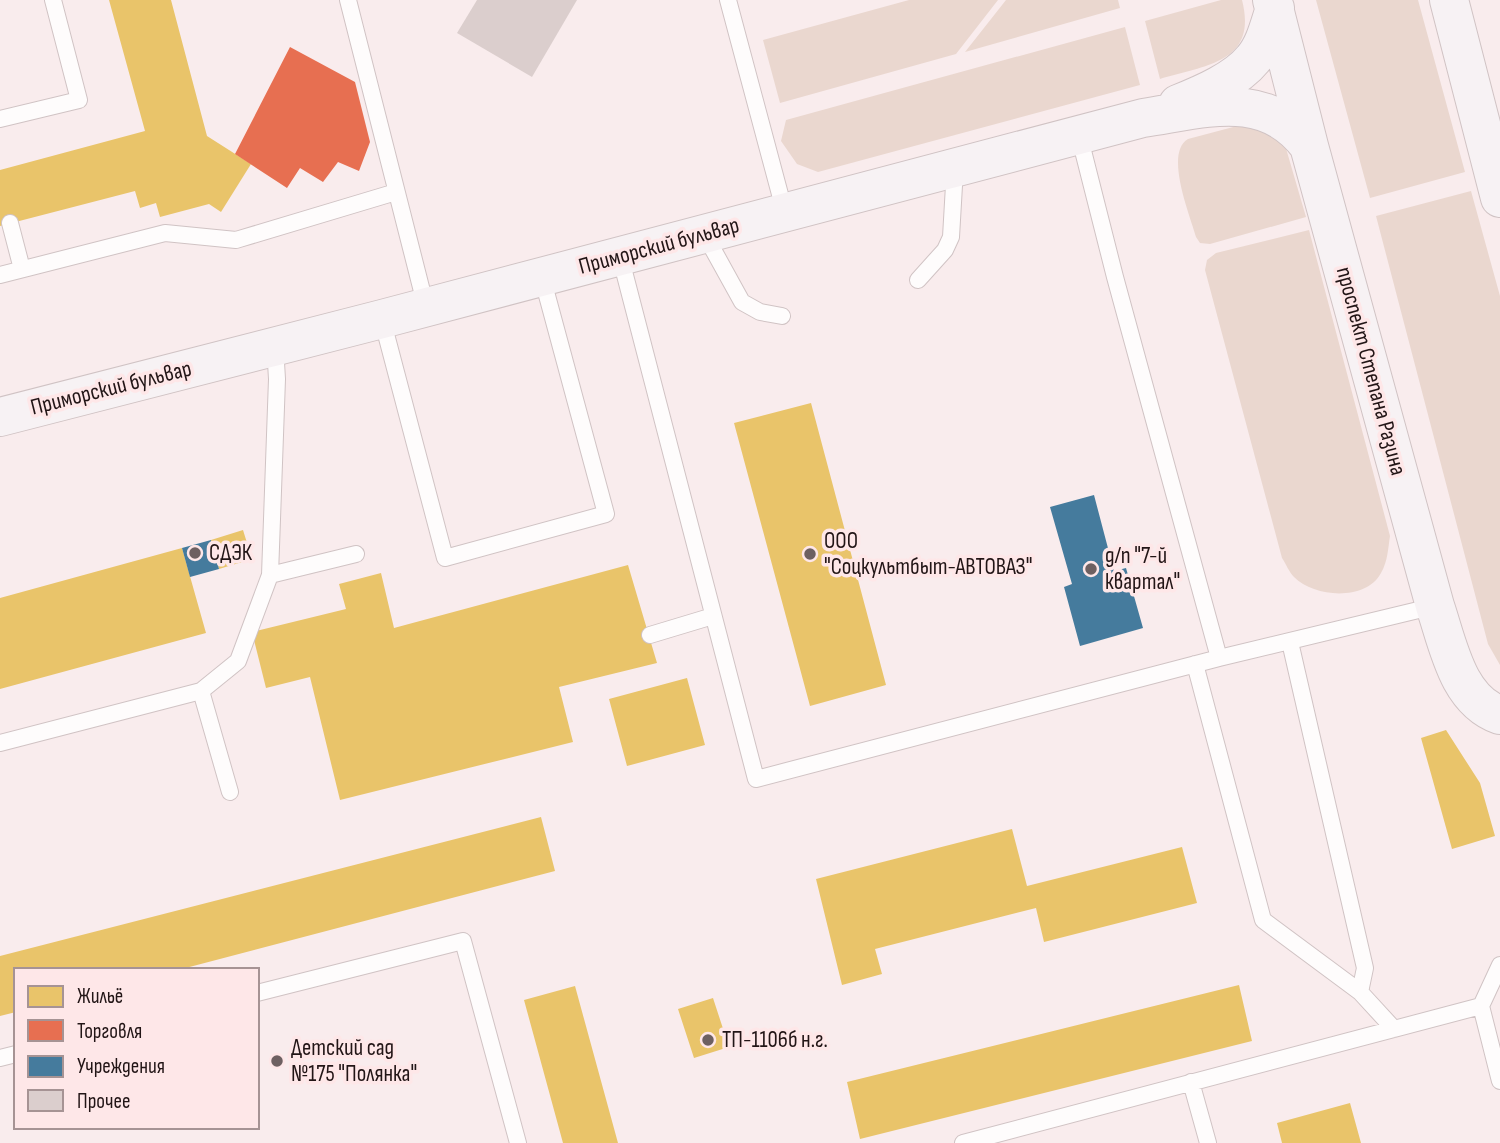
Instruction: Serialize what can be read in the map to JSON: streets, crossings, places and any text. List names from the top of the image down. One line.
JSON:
{"streets":{"main road":["Приморский бульвар","проспект Степана Разина"]},"crossings":[["Приморский бульвар","проспект Степана Разина"]],"places":["СДЭК","ООО \"Соцкультбыт-АВТОВАЗ\"","д/п \"7-й квартал\"","ТП-1106б н.г.","Детский сад №175 \"Полянка\""],"legend":["Жильё","Торговля","Учреждения","Прочее"]}
